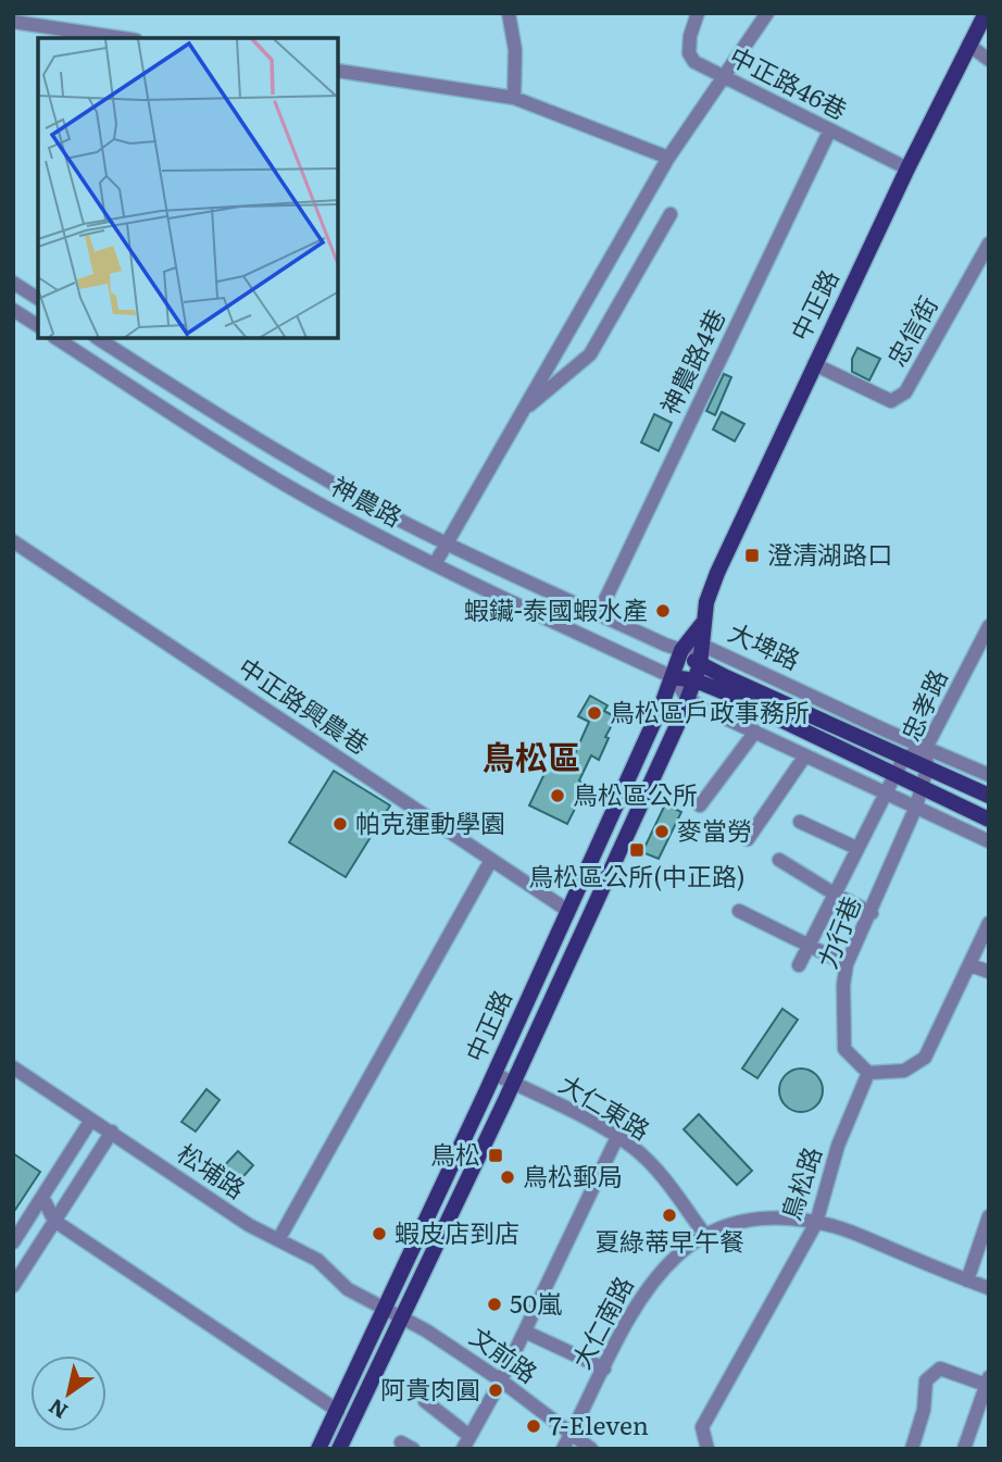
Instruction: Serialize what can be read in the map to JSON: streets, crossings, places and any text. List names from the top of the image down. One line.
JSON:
{"streets":{"main road":["中正路","大埤路"],"street":["中正路46巷","忠信街","神農路4巷","神農路","忠孝路","中正路興農巷","力行巷","大仁東路","松埔路","鳥松路","大仁南路","文前路"]},"crossings":[["中正路46巷","中正路"],["中正路46巷","神農路4巷"],["中正路","忠信街"],["中正路","神農路"],["中正路","大埤路"],["中正路","中正路興農巷"],["中正路","大仁東路"],["中正路","松埔路"],["中正路","文前路"],["神農路4巷","神農路"],["神農路","大埤路"],["大埤路","忠孝路"],["忠孝路","力行巷"],["力行巷","鳥松路"],["大仁東路","大仁南路"],["松埔路","文前路"],["鳥松路","大仁南路"],["大仁南路","文前路"]],"districts":["鳥松區"],"places":{"transit":["澄清湖路口","鳥松區公所(中正路)","鳥松"],"other":["蝦鑶-泰國蝦水產","鳥松區戶政事務所","鳥松區公所","帕克運動學園","麥當勞","鳥松郵局","夏綠蒂早午餐","蝦皮店到店","50嵐","阿貴肉圓","7-Eleven"]},"north":"bottom left"}
